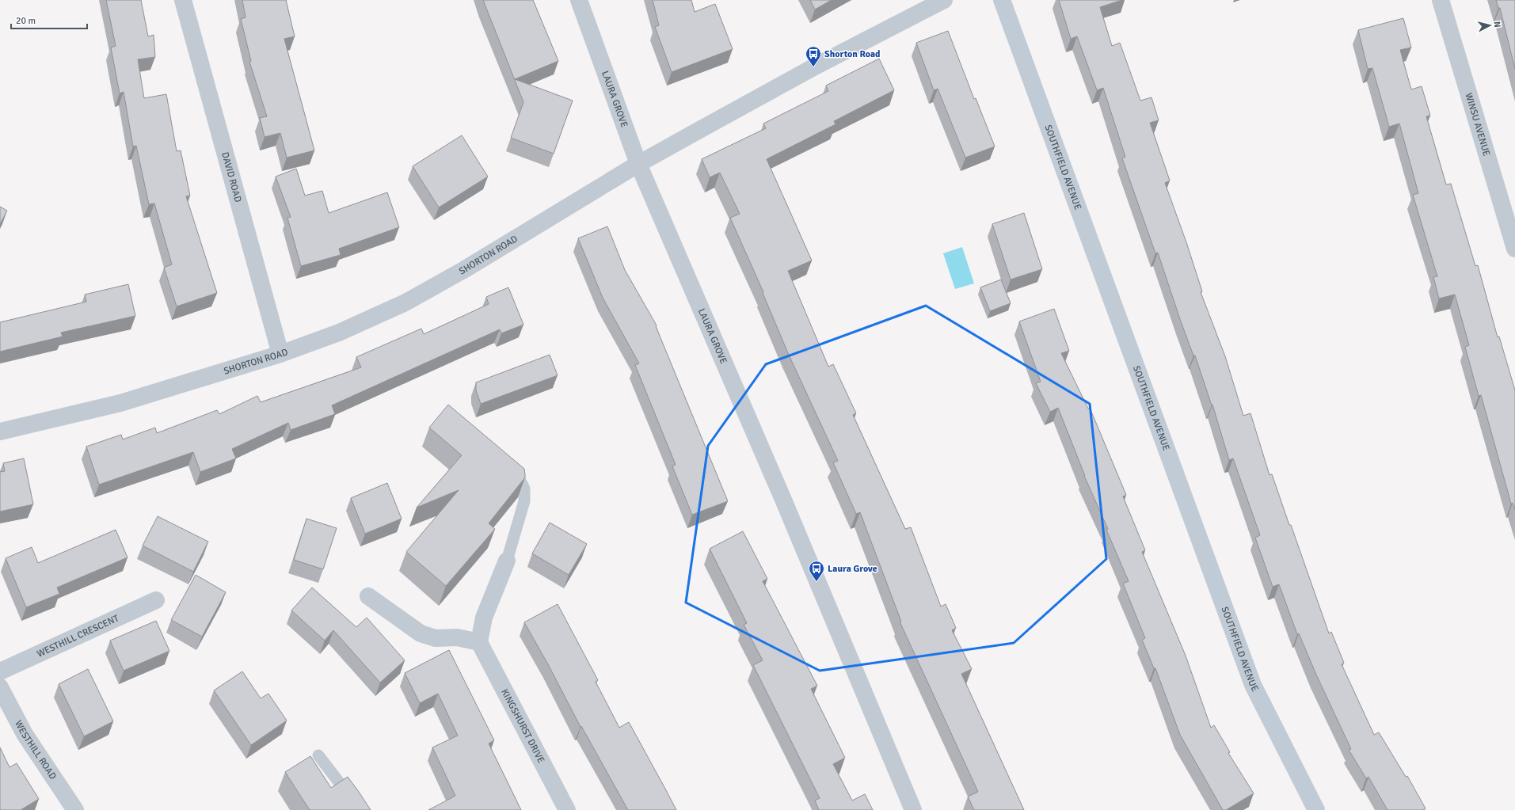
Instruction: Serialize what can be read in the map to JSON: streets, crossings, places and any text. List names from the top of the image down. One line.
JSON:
{"streets":{"street":["LAURA GROVE","WINSU AVENUE","SOUTHFIELD AVENUE","DAVID ROAD","SHORTON ROAD","WESTHILL CRESCENT","KINGSHURST DRIVE","WESTHILL ROAD"]},"crossings":[["LAURA GROVE","SHORTON ROAD"],["DAVID ROAD","SHORTON ROAD"]],"places":{"bus stop":["Shorton Road","Laura Grove"]},"scale_bar":"20 m","north":"right"}
